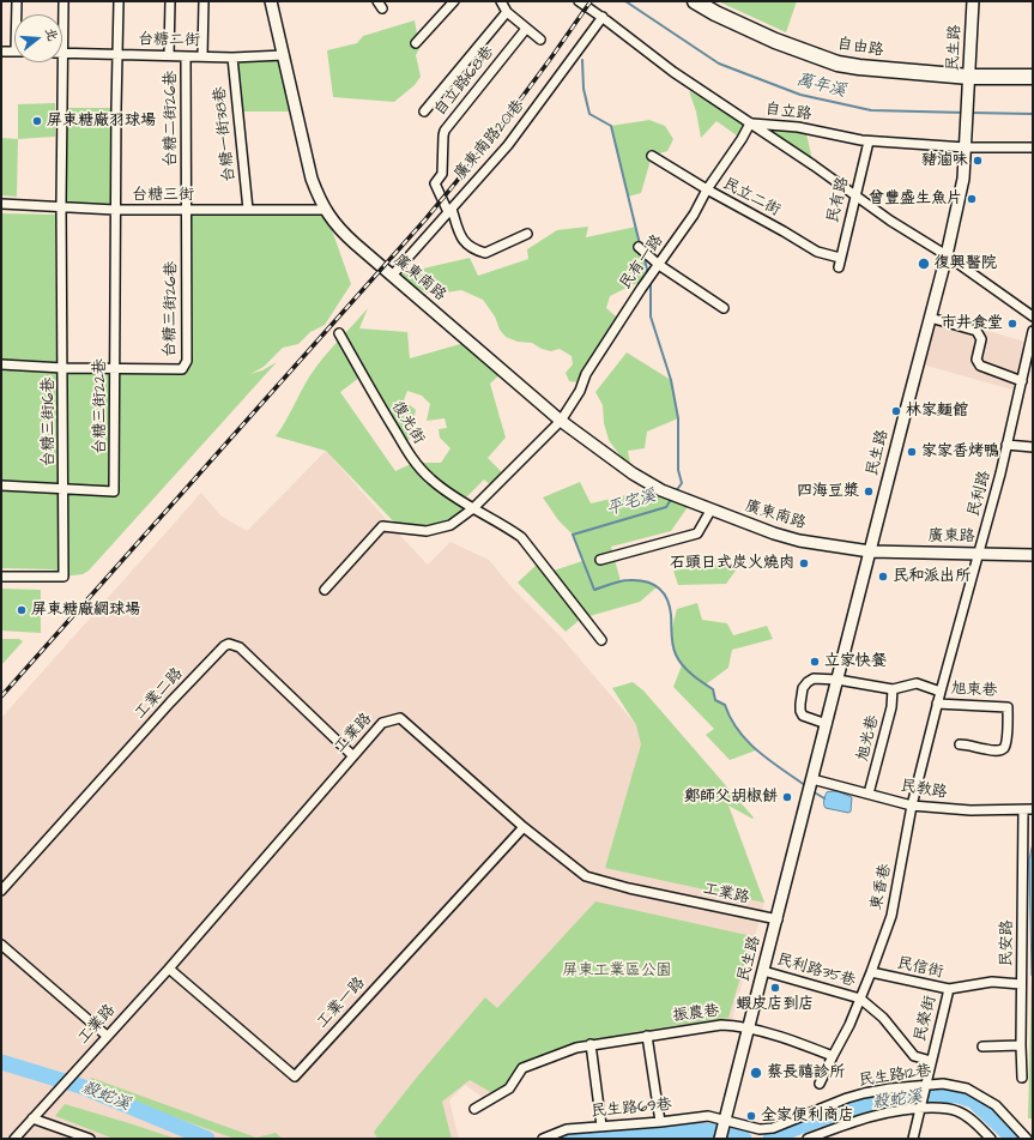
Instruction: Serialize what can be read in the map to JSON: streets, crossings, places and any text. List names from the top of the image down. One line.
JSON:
{"streets":{"main road":["自由路"],"street":["台糖二街","民生路","自立路168巷","自立路","台糖二街26巷","台糖一街38巷","廣東南路201巷","台糖三街","民立二街","民有路","民有一路","廣東南路","台糖三街26巷","台糖三街22巷","台糖三街16巷","復光街","民利路","廣東路","旭東巷","工業二路","工業路","旭光巷","民教路","東香巷","民安路","民信街","民利路35巷","工業一路","振農巷","民榮街","民生路12巷","民生路69巷"]},"crossings":[["台糖二街","台糖二街26巷"],["台糖二街","台糖一街38巷"],["台糖二街","廣東南路"],["台糖二街","台糖三街22巷"],["台糖二街","台糖三街16巷"],["自由路","民生路"],["民生路","自立路"],["民生路","廣東南路"],["民生路","廣東路"],["民生路","工業路"],["民生路","民教路"],["民生路","民利路35巷"],["民生路","振農巷"],["民生路","民生路12巷"],["民生路","民生路69巷"],["自立路168巷","廣東南路201巷"],["自立路","廣東南路201巷"],["自立路","民有路"],["自立路","民有一路"],["台糖二街26巷","台糖三街"],["台糖二街26巷","台糖三街26巷"],["台糖一街38巷","台糖三街"],["廣東南路201巷","廣東南路"],["台糖三街","廣東南路"],["台糖三街","台糖三街26巷"],["台糖三街","台糖三街22巷"],["台糖三街","台糖三街16巷"],["民立二街","民有路"],["民立二街","民有一路"],["民有一路","廣東南路"],["廣東南路","廣東路"],["台糖三街26巷","台糖三街22巷"],["台糖三街22巷","台糖三街16巷"],["民利路","廣東路"],["民利路","旭東巷"],["旭東巷","旭光巷"],["旭東巷","民教路"],["旭東巷","東香巷"],["工業二路","工業路"],["工業路","工業一路"],["旭光巷","民教路"],["民教路","東香巷"],["民教路","民安路"],["東香巷","民信街"],["民安路","民信街"],["民信街","民榮街"],["民利路35巷","民生路12巷"],["民榮街","民生路12巷"],["民生路12巷","民生路69巷"]],"water":["萬年溪","平宅溪","殺蛇溪"],"parks":["屏東工業區公園"],"places":["屏東糖廠羽球場","豬滷味","曾豐盛生魚片","復興醫院","市井食堂","林家麵館","家家香烤鴨","四海豆漿","石頭日式炭火燒肉","民和派出所","屏東糖廠網球場","立家快餐","鄭師父胡椒餅","蝦皮店到店","蔡長禧診所","全家便利商店"],"north":"right"}
